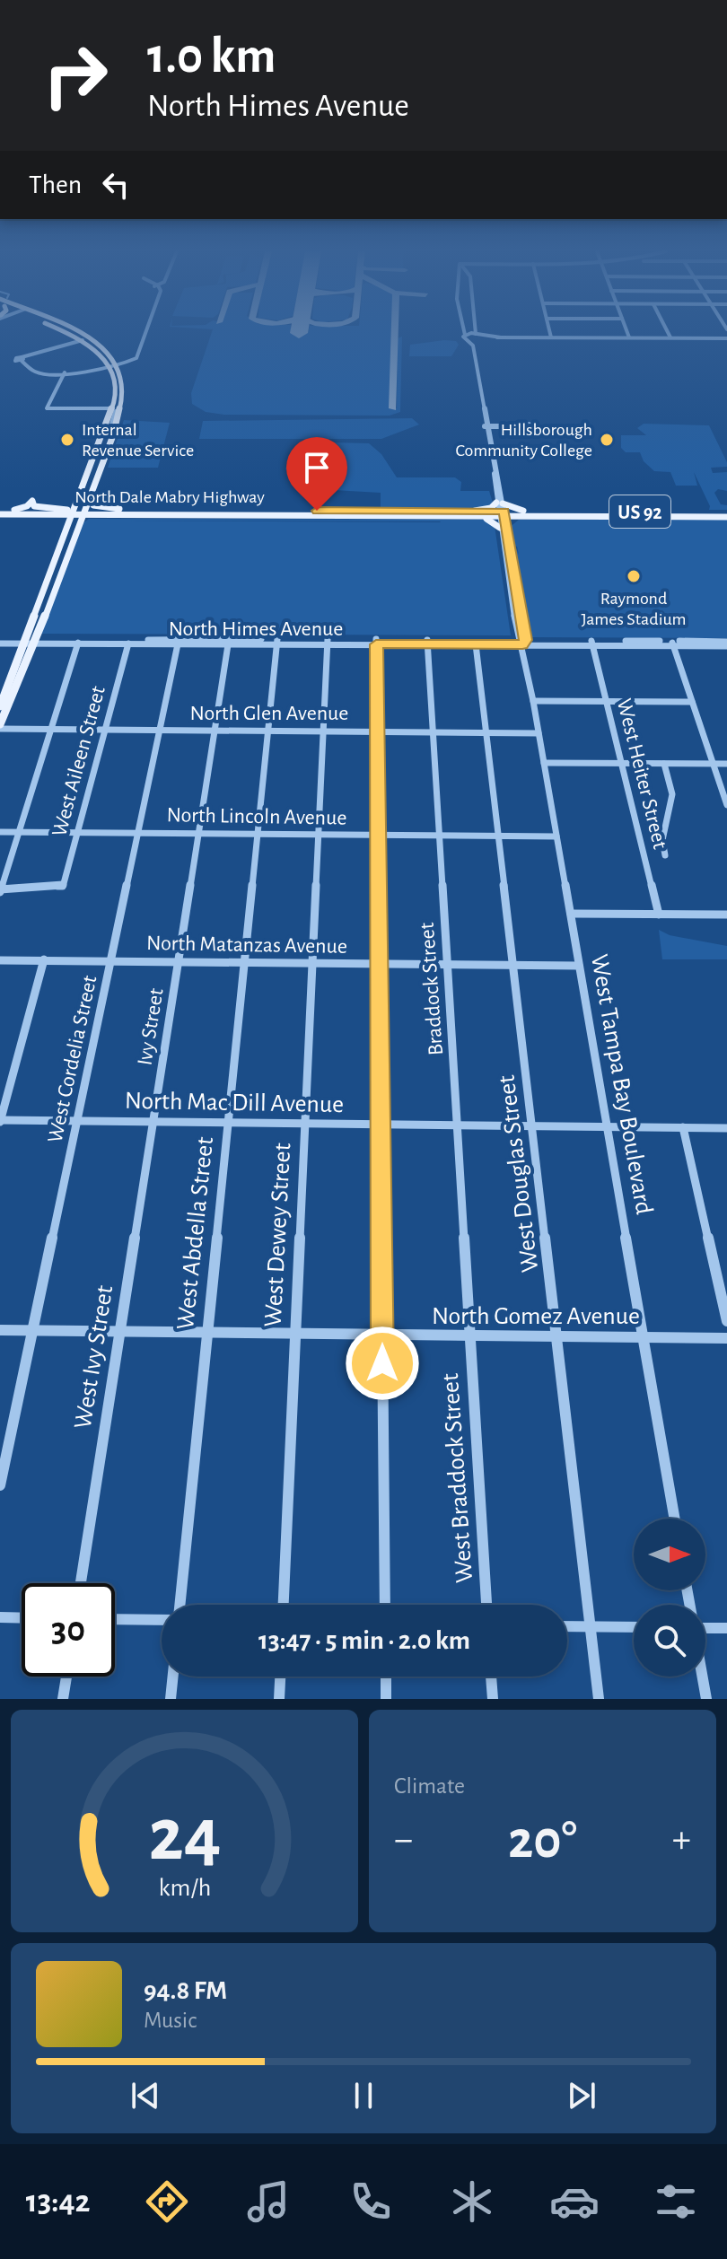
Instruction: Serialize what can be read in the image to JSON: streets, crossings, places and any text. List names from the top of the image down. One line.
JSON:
{"streets":{"main road":["North Dale Mabry Highway","US 92"],"street":["North Himes Avenue","North Glen Avenue","West Aileen Street","West Heiter Street","North Lincoln Avenue","North Matanzas Avenue","Braddock Street","Ivy Street","West Cordelia Street","West Tampa Bay Boulevard","North Mac Dill Avenue","West Douglas Street","West Abdella Street","West Dewey Street","North Gomez Avenue","West Ivy Street","West Braddock Street"]},"crossings":[["North Dale Mabry Highway","US 92"],["North Dale Mabry Highway","West Tampa Bay Boulevard"],["North Himes Avenue","West Aileen Street"],["North Himes Avenue","West Heiter Street"],["North Himes Avenue","Braddock Street"],["North Himes Avenue","Ivy Street"],["North Himes Avenue","West Cordelia Street"],["North Himes Avenue","West Tampa Bay Boulevard"],["North Himes Avenue","West Douglas Street"],["North Himes Avenue","West Abdella Street"],["North Himes Avenue","West Dewey Street"],["North Glen Avenue","West Aileen Street"],["North Glen Avenue","Braddock Street"],["North Glen Avenue","Ivy Street"],["North Glen Avenue","West Cordelia Street"],["North Glen Avenue","West Tampa Bay Boulevard"],["North Glen Avenue","West Douglas Street"],["North Glen Avenue","West Abdella Street"],["North Glen Avenue","West Dewey Street"],["West Aileen Street","North Lincoln Avenue"],["North Lincoln Avenue","Braddock Street"],["North Lincoln Avenue","Ivy Street"],["North Lincoln Avenue","West Cordelia Street"],["North Lincoln Avenue","West Tampa Bay Boulevard"],["North Lincoln Avenue","West Douglas Street"],["North Lincoln Avenue","West Abdella Street"],["North Lincoln Avenue","West Dewey Street"],["North Matanzas Avenue","Braddock Street"],["North Matanzas Avenue","Ivy Street"],["North Matanzas Avenue","West Cordelia Street"],["North Matanzas Avenue","West Tampa Bay Boulevard"],["North Matanzas Avenue","West Douglas Street"],["North Matanzas Avenue","West Abdella Street"],["North Matanzas Avenue","West Dewey Street"],["Braddock Street","North Mac Dill Avenue"],["Braddock Street","North Gomez Avenue"],["Braddock Street","West Braddock Street"],["Ivy Street","North Mac Dill Avenue"],["Ivy Street","West Ivy Street"],["West Cordelia Street","North Mac Dill Avenue"],["West Cordelia Street","North Gomez Avenue"],["West Tampa Bay Boulevard","North Mac Dill Avenue"],["West Tampa Bay Boulevard","North Gomez Avenue"],["North Mac Dill Avenue","West Douglas Street"],["North Mac Dill Avenue","West Abdella Street"],["North Mac Dill Avenue","West Dewey Street"],["North Mac Dill Avenue","West Ivy Street"],["West Douglas Street","North Gomez Avenue"],["West Abdella Street","North Gomez Avenue"],["West Dewey Street","North Gomez Avenue"],["North Gomez Avenue","West Ivy Street"],["North Gomez Avenue","West Braddock Street"]],"places":["Internal Revenue Service","Hillsborough Community College","Raymond James Stadium"],"north":"right","page":{"turn":["1.0 km","North Himes Avenue"],"then":"Then","limit":"30","trip":"13:47 · 5 min · 2.0 km","tile":"Climate","heat":["−","20°","+"],"song":["94.8 FM","Music"],"tabs":"13:42","gauge":["24","km/h"]}}
